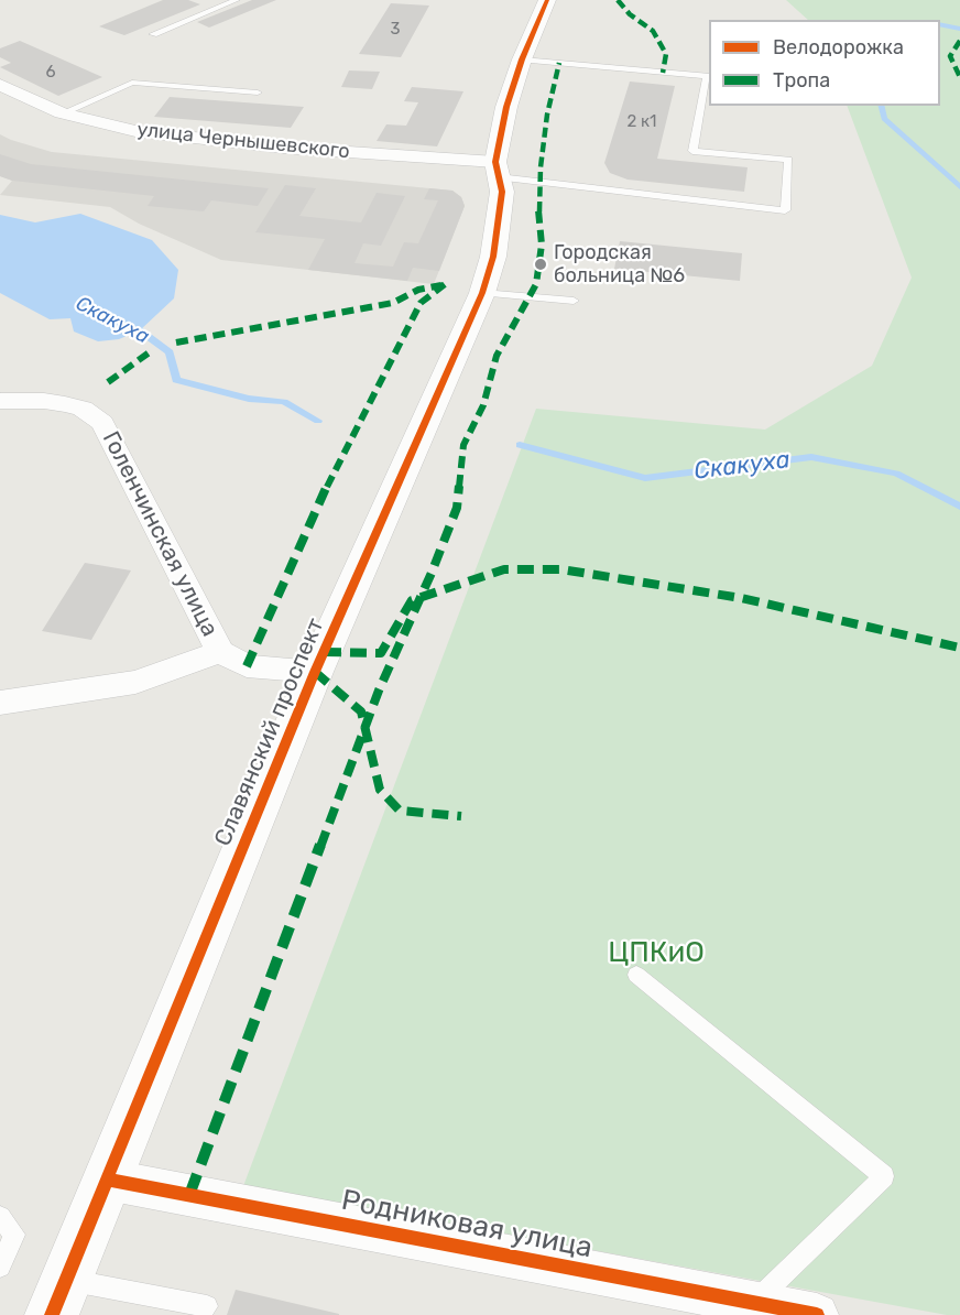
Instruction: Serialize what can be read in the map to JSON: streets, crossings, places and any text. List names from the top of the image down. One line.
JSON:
{"streets":{"street":["улица Чернышевского","Голенчинская улица","Славянский проспект","Родниковая улица"]},"crossings":[["улица Чернышевского","Славянский проспект"],["Голенчинская улица","Славянский проспект"],["Славянский проспект","Родниковая улица"]],"water":["Скакуха"],"parks":["ЦПКиО"],"places":["Городская больница №6"],"house_numbers":["3","6","2 к1"],"legend":["Велодорожка","Тропа"]}
